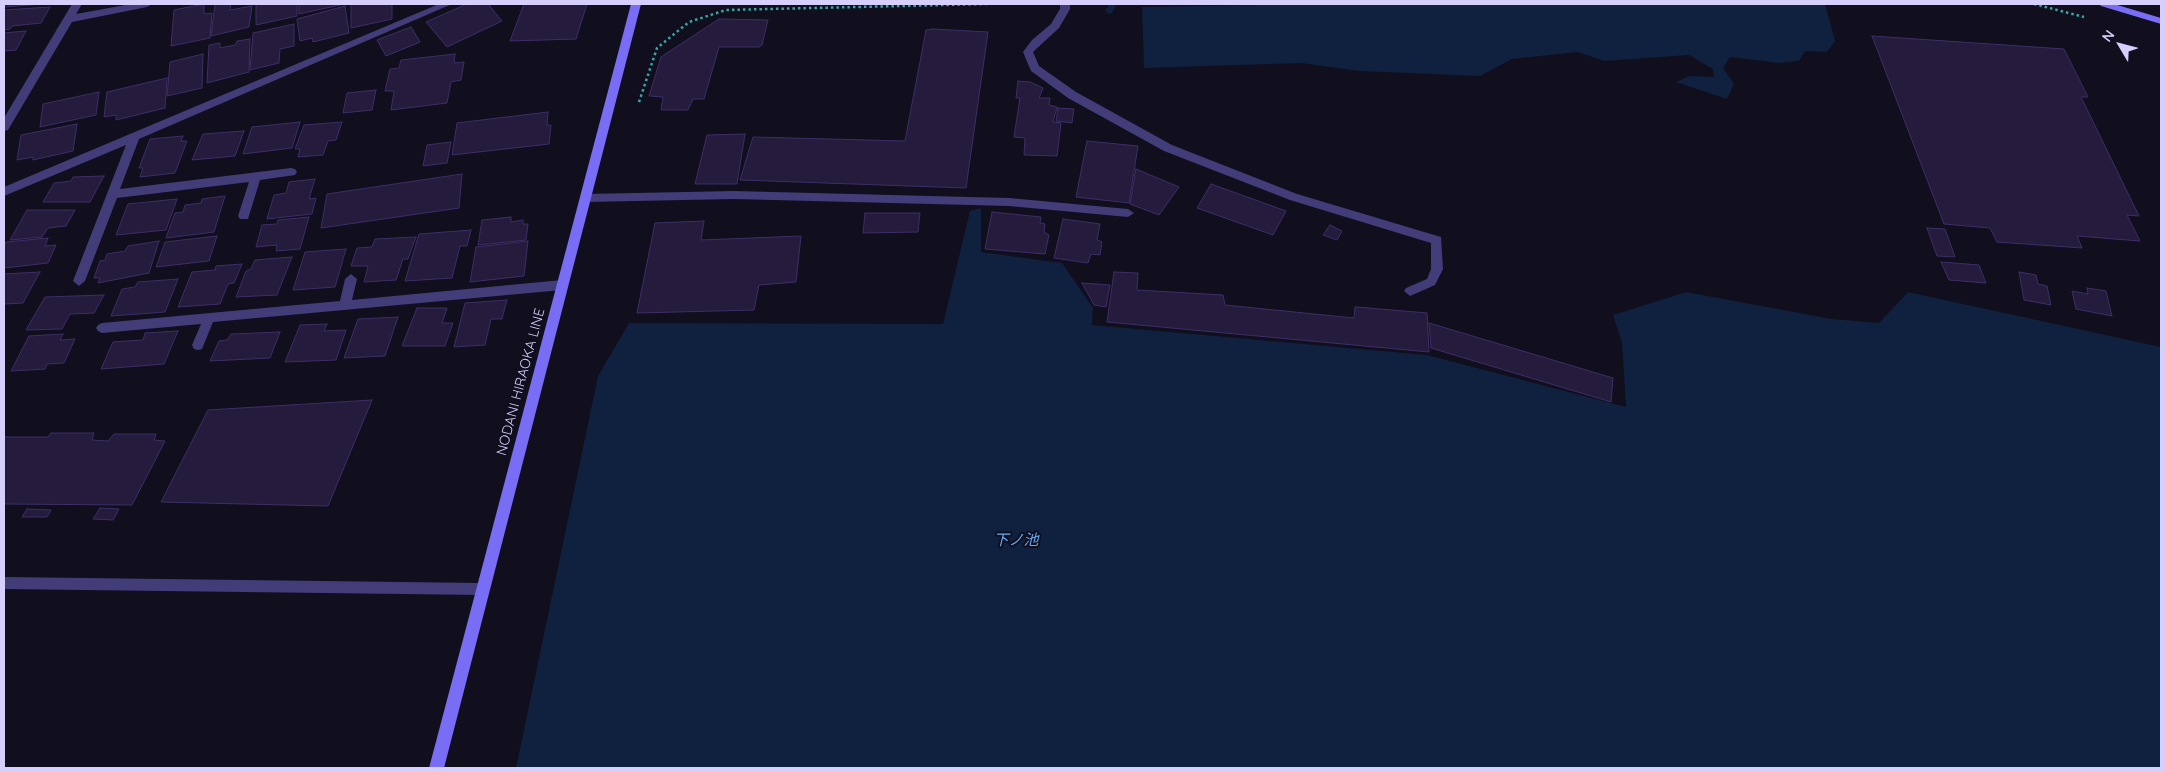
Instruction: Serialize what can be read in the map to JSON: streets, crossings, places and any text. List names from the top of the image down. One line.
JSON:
{"streets":{"main road":["NODANI HIRAOKA LINE"]},"water":["下ノ池"],"north":"top left"}
